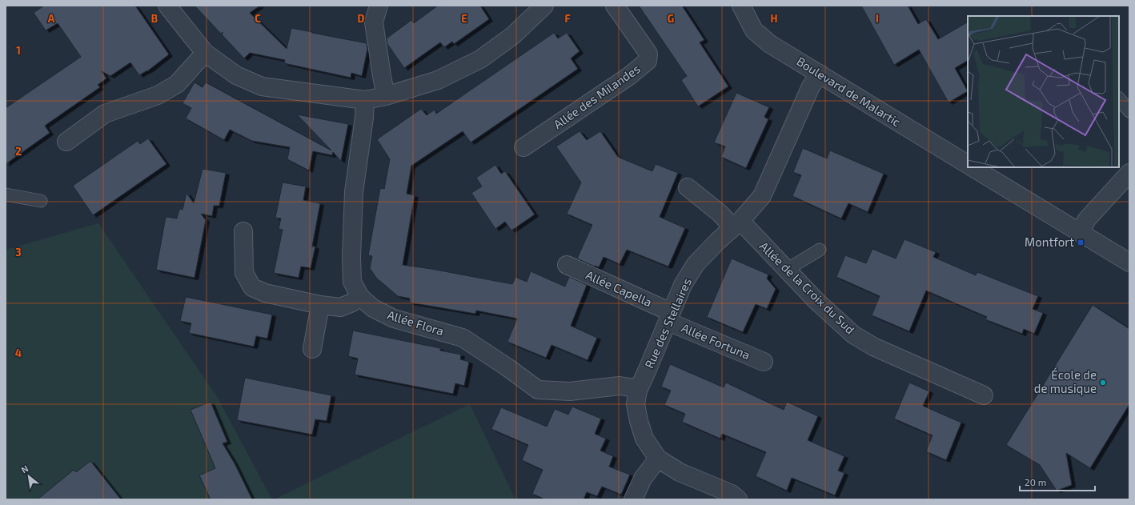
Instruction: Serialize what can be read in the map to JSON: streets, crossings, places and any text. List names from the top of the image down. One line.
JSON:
{"streets":{"street":["Boulevard de Malartic","Allée des Milandes","Allée de la Croix du Sud","Allée Capella","Allée Flora","Rue des Stellaires","Allée Fortuna"]},"crossings":[["Boulevard de Malartic","Rue des Stellaires"],["Allée de la Croix du Sud","Rue des Stellaires"],["Allée Capella","Rue des Stellaires"],["Allée Capella","Allée Fortuna"],["Allée Flora","Rue des Stellaires"],["Rue des Stellaires","Allée Fortuna"]],"places":{"transit":["Montfort"],"other":["École de de musique"]},"scale_bar":"20 m","north":"top left","grid":{"columns":["A","B","C","D","E","F","G","H","I"],"rows":["1","2","3","4"]}}
